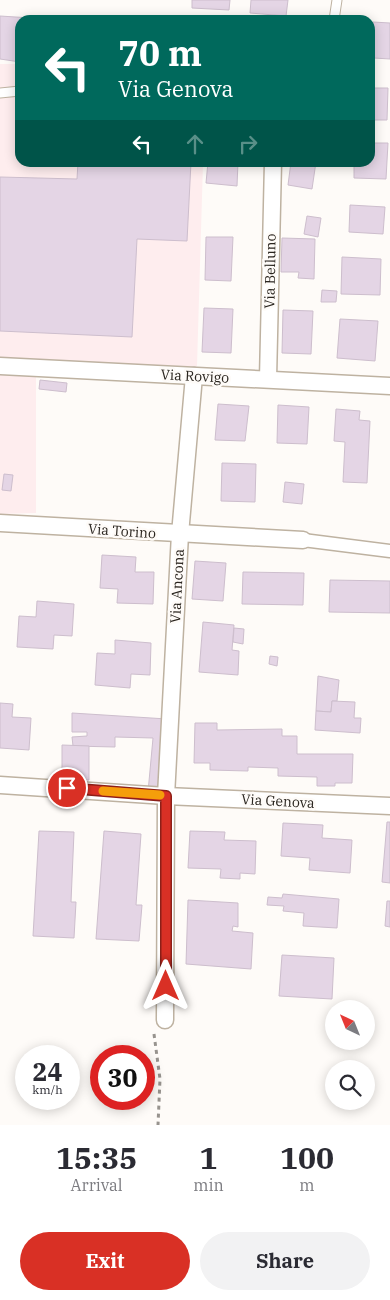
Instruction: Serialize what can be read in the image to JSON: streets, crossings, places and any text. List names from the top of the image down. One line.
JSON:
{"streets":{"street":["Via Belluno","Via Rovigo","Via Torino","Via Ancona","Via Genova"]},"crossings":[["Via Belluno","Via Rovigo"],["Via Rovigo","Via Ancona"],["Via Torino","Via Ancona"],["Via Ancona","Via Genova"]],"north":"top left","page":{"turn":["70 m","Via Genova"],"speed":"24 km/h","limit":"30","eta":["15:35","Arrival","1","min","100","m"],"buttons":["Exit","Share"]}}
